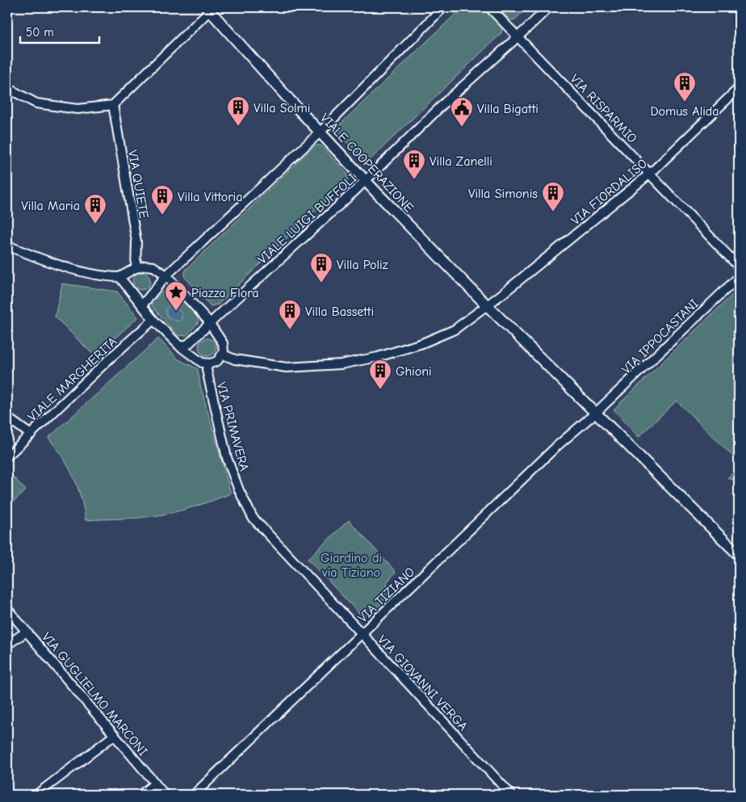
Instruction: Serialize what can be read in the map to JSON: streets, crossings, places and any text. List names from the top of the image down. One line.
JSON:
{"streets":{"street":["VIA RISPARMIO","VIALE COOPERAZIONE","VIA QUIETE","VIA FIORDALISO","VIALE LUIGI BUFFOLI","VIA IPPOCASTANI","VIALE MARGHERITA","VIA PRIMAVERA","VIA TIZIANO","VIA GIOVANNI VERGA","VIA GUGLIELMO MARCONI"]},"crossings":[["VIA RISPARMIO","VIA FIORDALISO"],["VIA RISPARMIO","VIALE LUIGI BUFFOLI"],["VIALE COOPERAZIONE","VIA FIORDALISO"],["VIALE COOPERAZIONE","VIALE LUIGI BUFFOLI"],["VIALE COOPERAZIONE","VIA IPPOCASTANI"],["VIALE COOPERAZIONE","VIA TIZIANO"],["VIA IPPOCASTANI","VIA TIZIANO"],["VIA PRIMAVERA","VIA GIOVANNI VERGA"],["VIA TIZIANO","VIA GIOVANNI VERGA"]],"parks":["Giardino di via Tiziano"],"places":{"building":["Domus Alida","Villa Solmi","Villa Zanelli","Villa Simonis","Villa Vittoria","Villa Maria","Villa Poliz","Villa Bassetti","Ghioni"],"public building":["Villa Bigatti"],"place":["Piazza Flora"]},"scale_bar":"50 m"}
